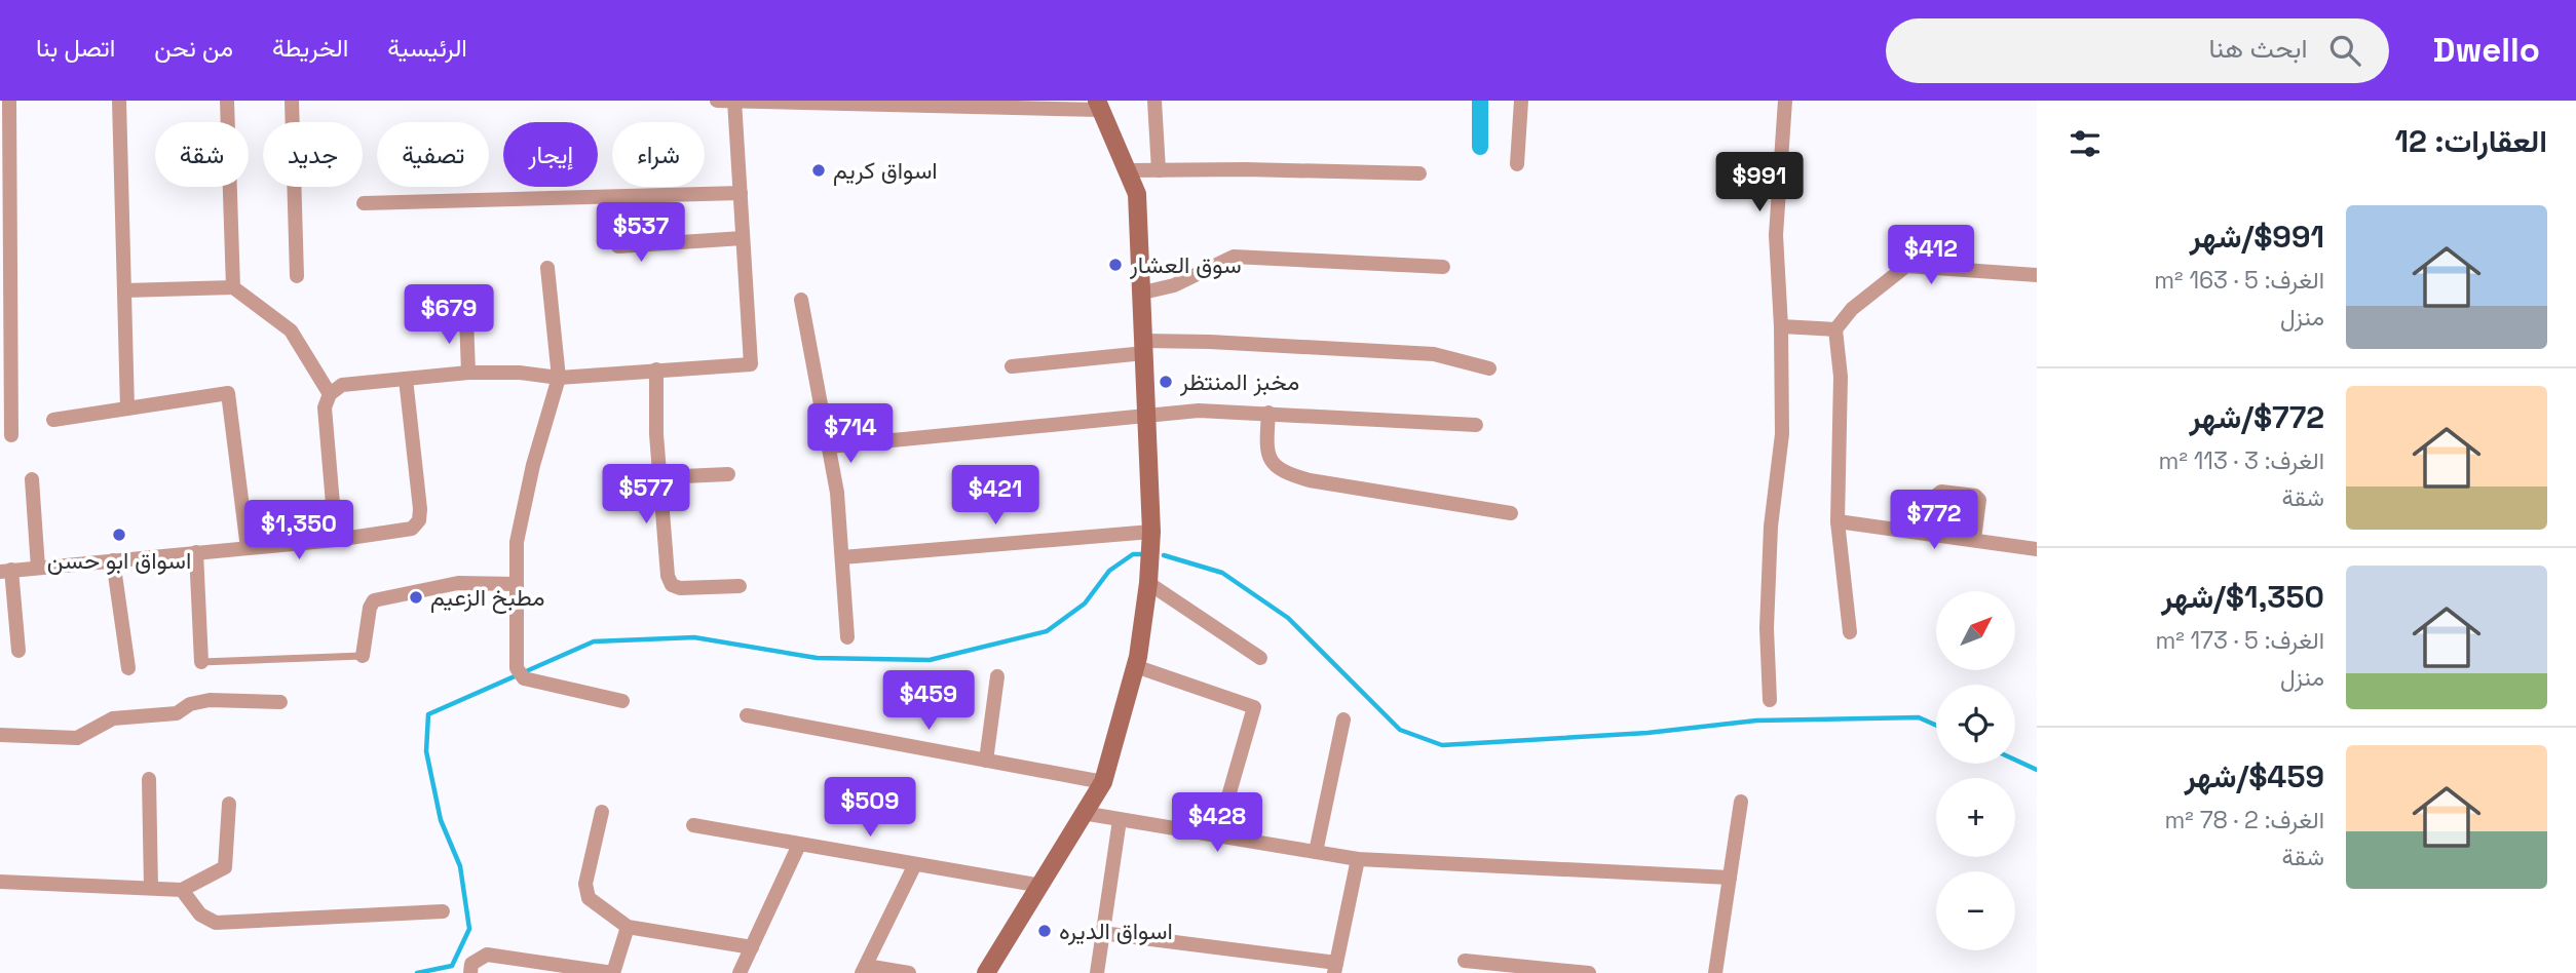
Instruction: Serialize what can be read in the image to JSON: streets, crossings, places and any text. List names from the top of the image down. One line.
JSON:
{"places":["اسواق كريم","سوق العشار","مخبز المنتظر","اسواق ابو حسن","مطبخ الزعيم","اسواق الديره"],"north":"top right","page":{"header":"Dwello","search":"ابحث هنا","nav":["الرئيسية","الخريطة","من نحن","اتصل بنا"],"heading":"العقارات: 12","chip":["شراء","إيجار","تصفية","جديد","شقة"],"price":["$991","$537","$412","$679","$714","$577","$421","$772","$1,350","$459","$509","$428"],"list":[{"name":"$991/شهر","note":"الغرف: 5 · 163 m² · منزل"},{"name":"$772/شهر","note":"الغرف: 3 · 113 m² · شقة"},{"name":"$1,350/شهر","note":"الغرف: 5 · 173 m² · منزل"},{"name":"$459/شهر","note":"الغرف: 2 · 78 m² · شقة"}],"map_buttons":["+","−"]}}
